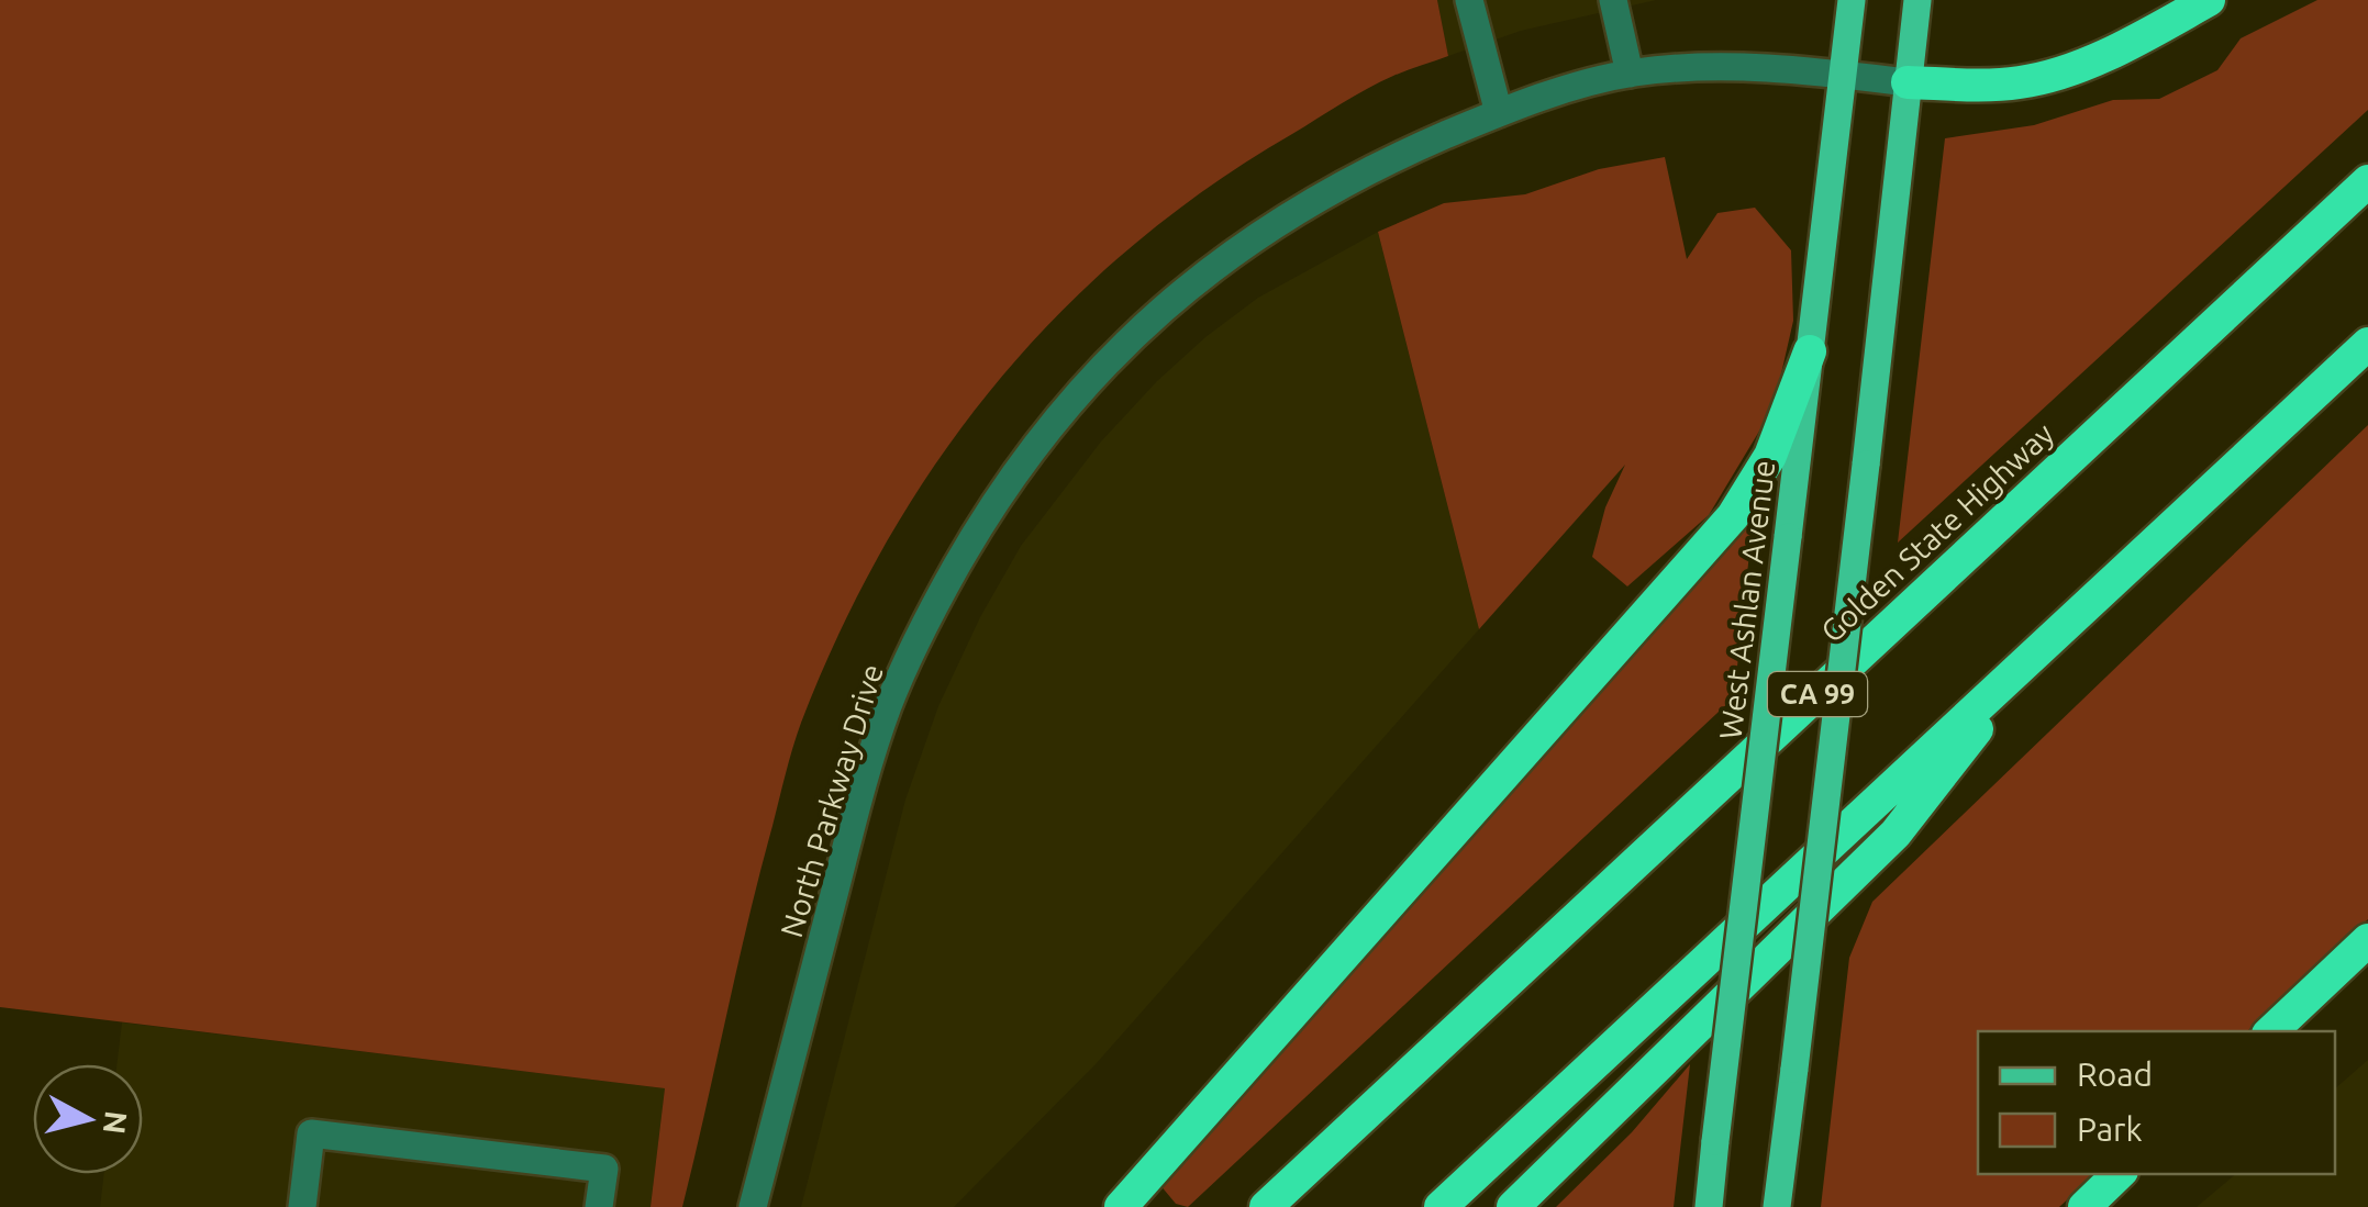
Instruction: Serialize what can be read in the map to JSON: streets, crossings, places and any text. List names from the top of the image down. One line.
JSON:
{"streets":{"highway":["Golden State Highway","CA 99"],"main road":["West Ashlan Avenue"],"street":["North Parkway Drive"]},"crossings":[["West Ashlan Avenue","North Parkway Drive"]],"legend":["Road","Park"],"north":"right"}
